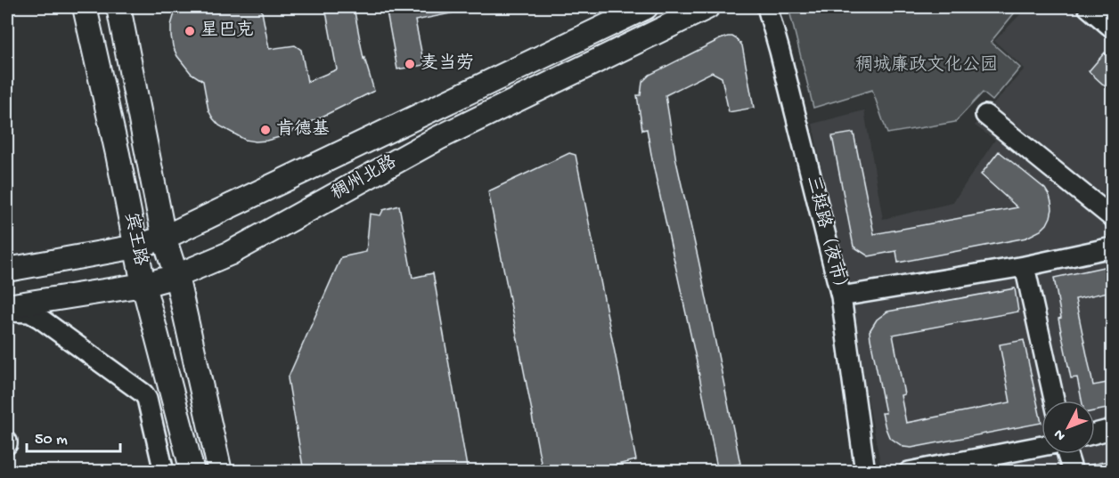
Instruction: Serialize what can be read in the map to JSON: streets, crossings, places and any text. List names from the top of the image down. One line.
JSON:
{"streets":{"main road":["稠州北路","宾王路"],"street":["三挺路（夜市）"]},"crossings":[["稠州北路","宾王路"]],"parks":["稠城廉政文化公园"],"places":["星巴克","麦当劳","肯德基"],"scale_bar":"50 m","north":"bottom left"}
